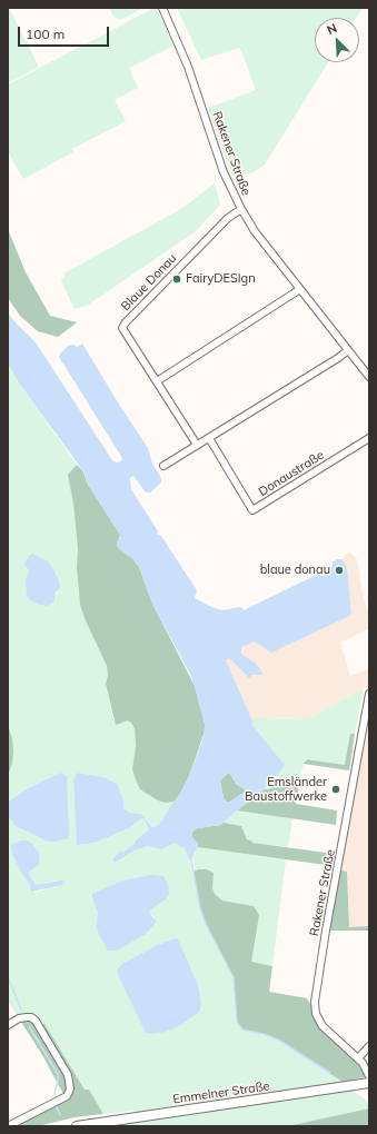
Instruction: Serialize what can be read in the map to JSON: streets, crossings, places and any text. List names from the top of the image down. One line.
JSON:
{"streets":{"street":["Rakener Straße","Blaue Donau","Donaustraße","Emmelner Straße"]},"crossings":[["Rakener Straße","Blaue Donau"]],"places":["FairyDESIgn","blaue donau","Emsländer Baustoffwerke"],"scale_bar":"100 m","north":"top left"}
